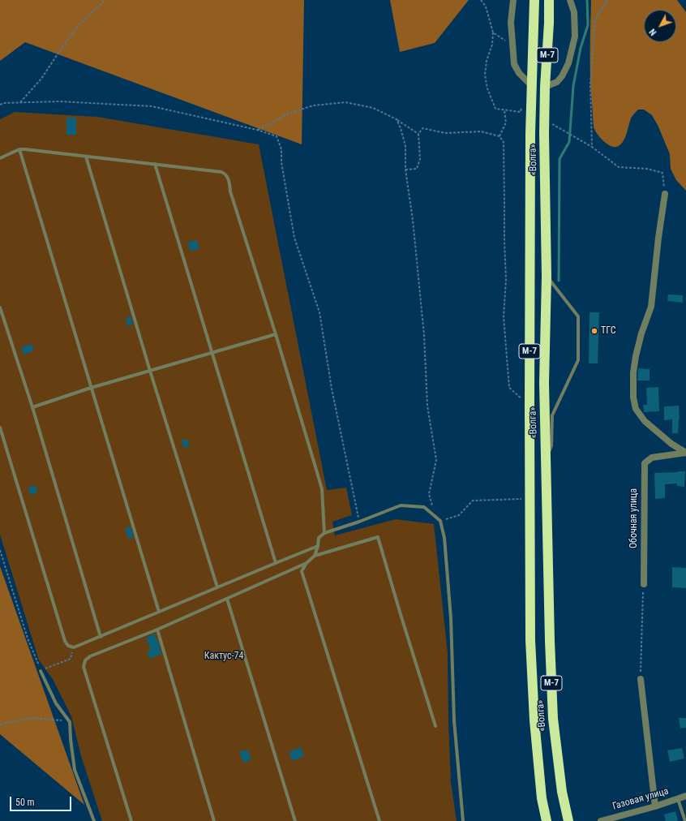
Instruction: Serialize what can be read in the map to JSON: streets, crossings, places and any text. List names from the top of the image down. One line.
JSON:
{"streets":{"highway":["М-7","«Волга»"],"street":["Обочная улица","Газовая улица"]},"parks":["Кактус-74"],"places":["ТГС"],"scale_bar":"50 m","north":"bottom left"}
